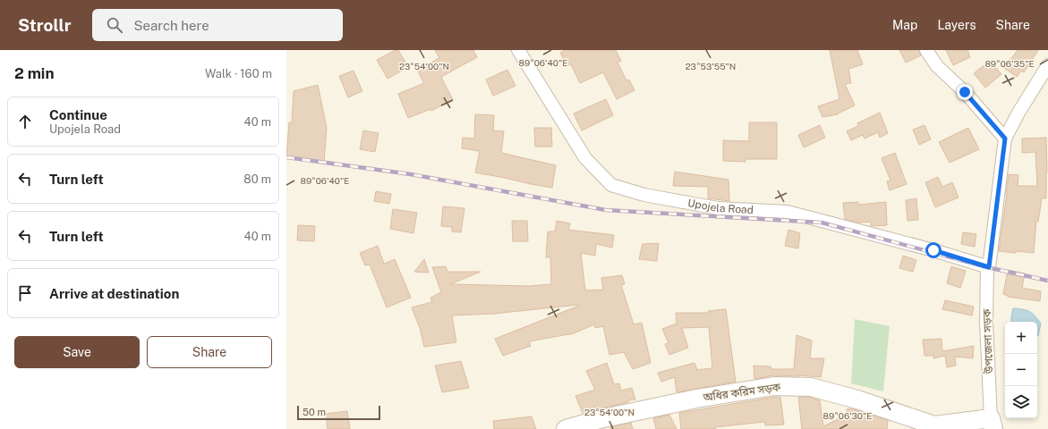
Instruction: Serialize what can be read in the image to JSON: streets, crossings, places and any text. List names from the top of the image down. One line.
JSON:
{"streets":{"main road":["অধির করিম সড়ক"],"street":["Upojela Road","উপজেলা সড়ক"]},"crossings":[["Upojela Road","উপজেলা সড়ক"],["উপজেলা সড়ক","অধির করিম সড়ক"]],"scale_bar":"50 m","page":{"header":"Strollr","search":"Search here","nav":["Map","Layers","Share"],"heading":["2 min","Walk · 160 m"],"list":[["Continue","Upojela Road","40 m"],["Turn left","80 m"],["Turn left","40 m"],"Arrive at destination"],"map_buttons":["+","−"],"buttons":["Save","Share"],"scale":"50 m"},"coordinates":["89°06'40\"E","89°06'35\"E","23°54'00\"N","23°53'55\"N","89°06'30\"E"]}
